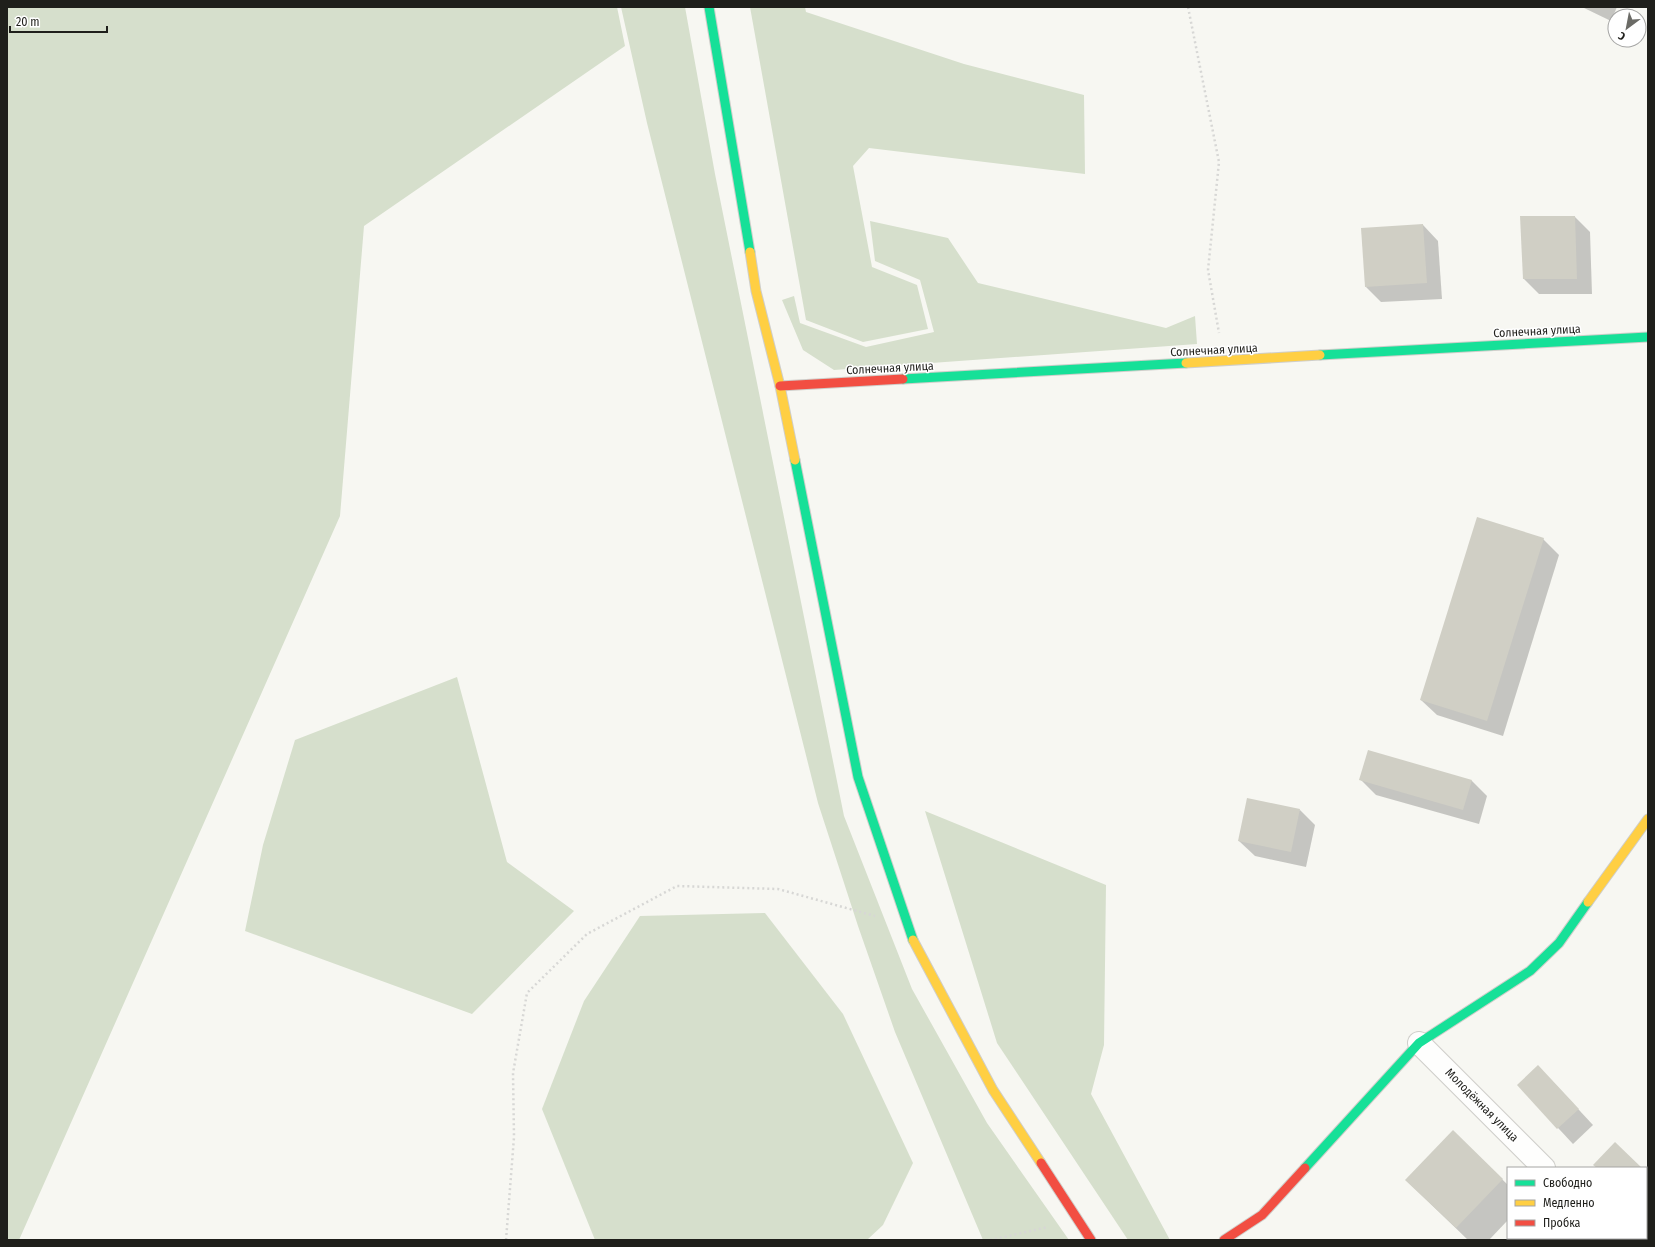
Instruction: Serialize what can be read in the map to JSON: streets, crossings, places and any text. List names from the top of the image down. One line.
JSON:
{"streets":{"street":["Солнечная улица","Молодёжная улица"]},"legend":["Свободно","Медленно","Пробка"],"scale_bar":"20 m","north":"bottom left"}
